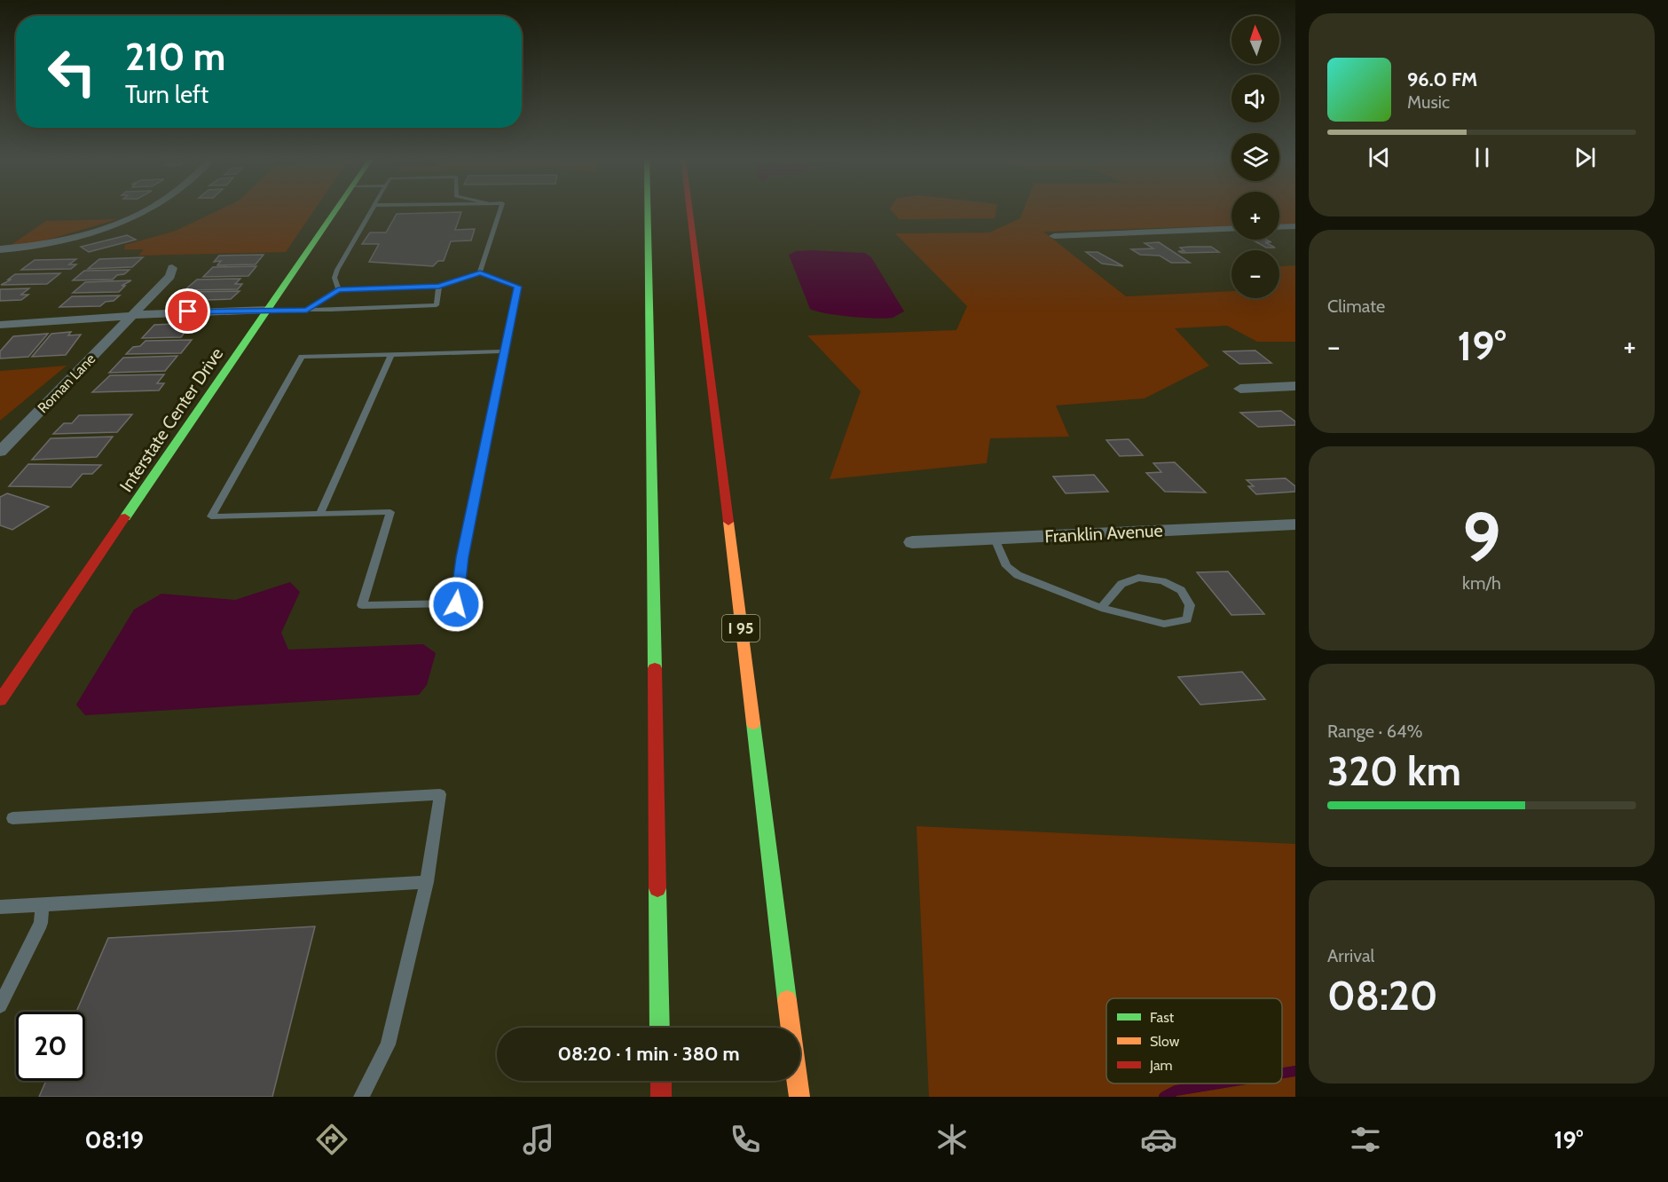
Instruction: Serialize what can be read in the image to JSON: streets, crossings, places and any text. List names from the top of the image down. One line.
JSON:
{"streets":{"main road":["Interstate Center Drive","I 95"],"street":["Roman Lane","Franklin Avenue"]},"legend":["Fast","Slow","Jam"],"north":"top","page":{"map_buttons":["+","−"],"turn":["210 m","Turn left"],"song":["96.0 FM","Music"],"tile":["Climate",["9","km/h"],["Range · 64%","320 km"],["Arrival","08:20"]],"heat":["−","19°","+"],"limit":"20","trip":"08:20 · 1 min · 380 m","tabs":["08:19","19°"]}}
